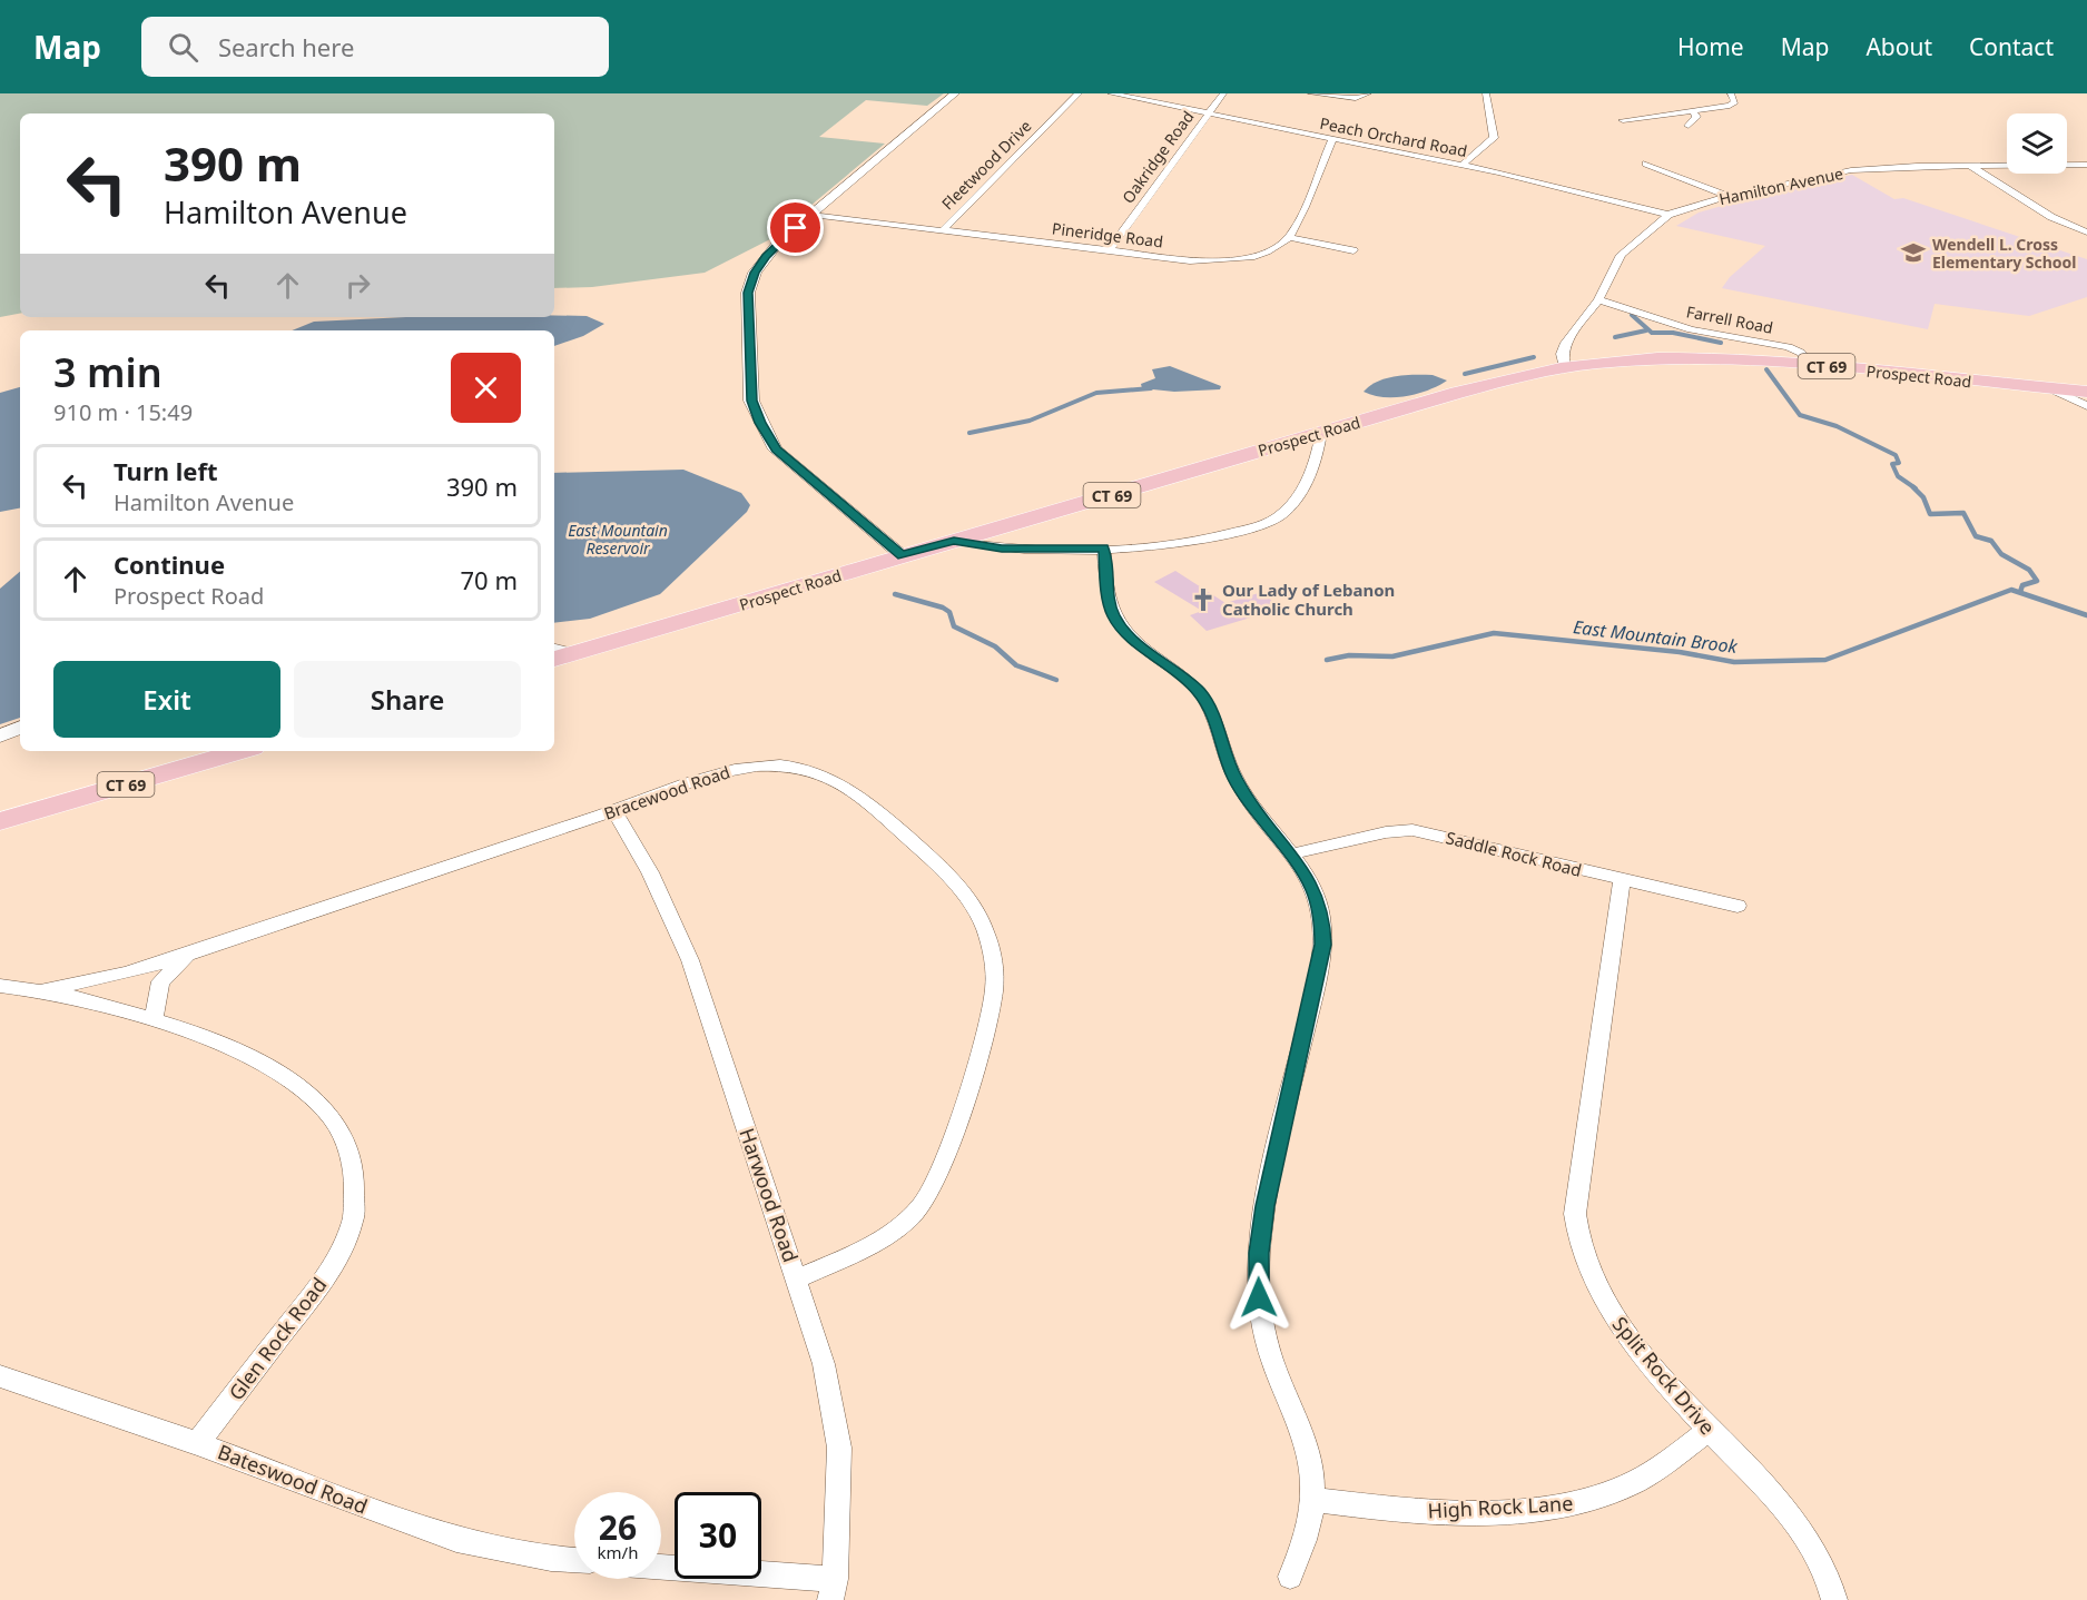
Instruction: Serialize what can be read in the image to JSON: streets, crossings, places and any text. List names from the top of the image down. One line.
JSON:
{"streets":{"main road":["CT 69","Prospect Road"],"street":["Peach Orchard Road","Oakridge Road","Fleetwood Drive","Hamilton Avenue","Pineridge Road","Farrell Road","Bracewood Road","Saddle Rock Road","Harwood Road","Glen Rock Road","Split Rock Drive","Bateswood Road","High Rock Lane"]},"crossings":[["Peach Orchard Road","Oakridge Road"],["Peach Orchard Road","Hamilton Avenue"],["Oakridge Road","Pineridge Road"],["Fleetwood Drive","Pineridge Road"],["Hamilton Avenue","Farrell Road"],["Hamilton Avenue","Prospect Road"],["Farrell Road","Prospect Road"],["Bracewood Road","Harwood Road"],["Bracewood Road","Glen Rock Road"],["Saddle Rock Road","Split Rock Drive"],["Glen Rock Road","Bateswood Road"],["Split Rock Drive","High Rock Lane"]],"water":["East Mountain Reservoir","East Mountain Brook"],"places":{"school or university":["Wendell L. Cross Elementary School"],"church":["Our Lady of Lebanon Catholic Church"]},"page":{"header":"Map","search":"Search here","nav":["Home","Map","About","Contact"],"turn":["390 m","Hamilton Avenue"],"heading":["3 min","910 m · 15:49"],"list":[{"name":"Turn left","note":"Hamilton Avenue","value":"390 m"},{"name":"Continue","note":"Prospect Road","value":"70 m"}],"buttons":["Exit","Share"],"speed":"26 km/h","limit":"30"}}
